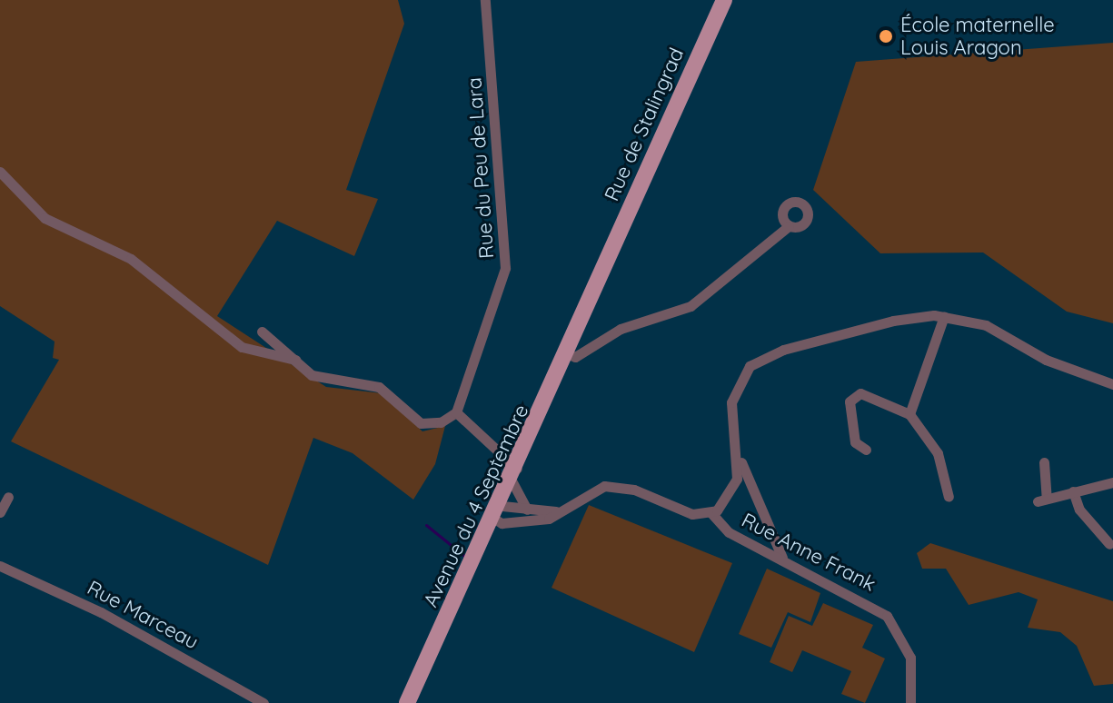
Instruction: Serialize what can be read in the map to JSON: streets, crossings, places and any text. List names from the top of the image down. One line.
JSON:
{"streets":{"main road":["Rue de Stalingrad","Avenue du 4 Septembre"],"street":["Rue du Peu de Lara","Rue Anne Frank","Rue Marceau"]},"crossings":[["Rue de Stalingrad","Avenue du 4 Septembre"]],"places":["École maternelle Louis Aragon"]}
